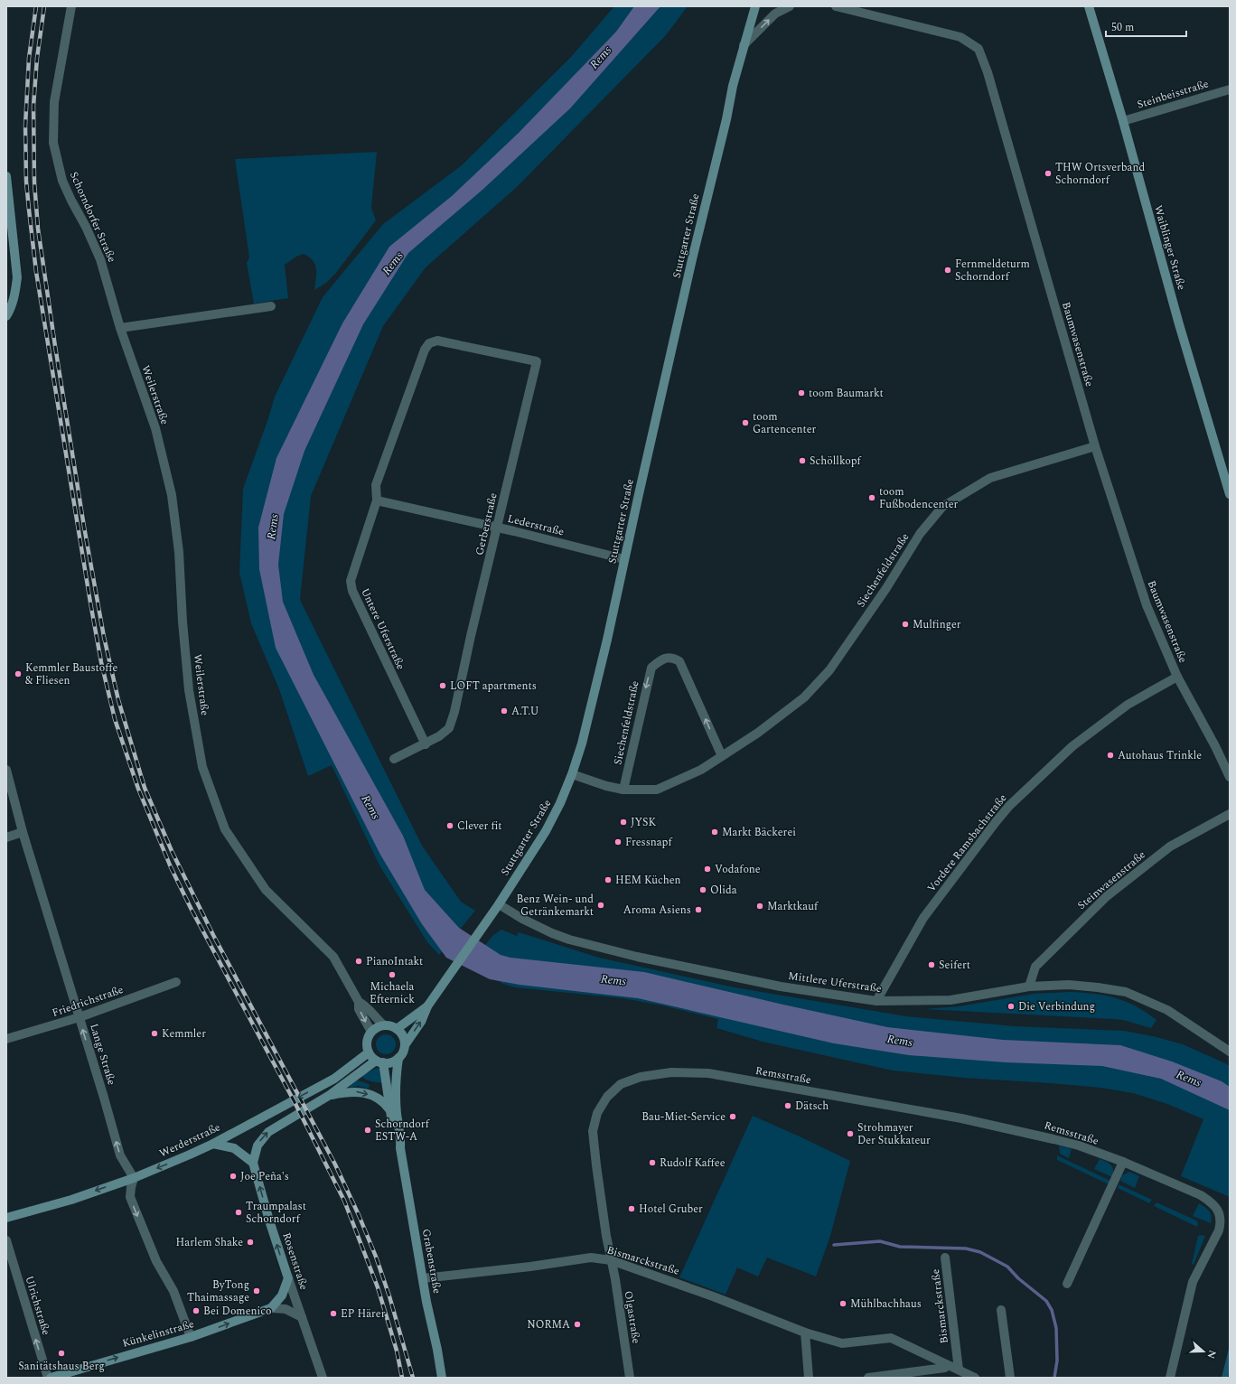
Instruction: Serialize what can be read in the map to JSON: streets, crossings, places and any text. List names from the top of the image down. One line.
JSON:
{"streets":{"main road":["Stuttgarter Straße","Waiblinger Straße","Werderstraße","Rosenstraße","Grabenstraße","Künkelinstraße"],"street":["Steinbeisstraße","Schorndorfer Straße","Baumwasenstraße","Weilerstraße","Gerberstraße","Lederstraße","Siechenfeldstraße","Untere Uferstraße","Vordere Ramsbachstraße","Steinwasenstraße","Mittlere Uferstraße","Friedrichstraße","Lange Straße","Remsstraße","Bismarckstraße","Ulrichstraße","Olgastraße"]},"crossings":[["Steinbeisstraße","Waiblinger Straße"],["Schorndorfer Straße","Weilerstraße"],["Stuttgarter Straße","Weilerstraße"],["Stuttgarter Straße","Lederstraße"],["Stuttgarter Straße","Siechenfeldstraße"],["Stuttgarter Straße","Mittlere Uferstraße"],["Stuttgarter Straße","Werderstraße"],["Stuttgarter Straße","Rosenstraße"],["Stuttgarter Straße","Grabenstraße"],["Baumwasenstraße","Siechenfeldstraße"],["Baumwasenstraße","Vordere Ramsbachstraße"],["Weilerstraße","Werderstraße"],["Weilerstraße","Rosenstraße"],["Weilerstraße","Grabenstraße"],["Gerberstraße","Lederstraße"],["Gerberstraße","Untere Uferstraße"],["Lederstraße","Untere Uferstraße"],["Vordere Ramsbachstraße","Mittlere Uferstraße"],["Steinwasenstraße","Mittlere Uferstraße"],["Friedrichstraße","Lange Straße"],["Lange Straße","Werderstraße"],["Remsstraße","Bismarckstraße"],["Remsstraße","Olgastraße"],["Werderstraße","Rosenstraße"],["Werderstraße","Grabenstraße"],["Bismarckstraße","Grabenstraße"],["Bismarckstraße","Olgastraße"],["Rosenstraße","Grabenstraße"],["Rosenstraße","Künkelinstraße"],["Ulrichstraße","Künkelinstraße"]],"one_way":["Lange Straße","Werderstraße","Rosenstraße","Ulrichstraße","Künkelinstraße"],"water":["Rems"],"places":["THW Ortsverband Schorndorf","Fernmeldeturm Schorndorf","toom Baumarkt","toom Gartencenter","Schöllkopf","toom Fußbodencenter","Mulfinger","Kemmler Baustoffe & Fliesen","LOFT apartments","A.T.U","Autohaus Trinkle","JYSK","Clever fit","Markt Bäckerei","Fressnapf","Vodafone","HEM Küchen","Olida","Benz Wein- und Getränkemarkt","Marktkauf","Aroma Asiens","PianoIntakt","Seifert","Michaela Efternick","Die Verbindung","Kemmler","Dätsch","Bau-Miet-Service","Schorndorf ESTW-A","Strohmayer Der Stukkateur","Rudolf Kaffee","Joe Peña's","Hotel Gruber","Traumpalast Schorndorf","Harlem Shake","ByTong Thaimassage","Mühlbachhaus","Bei Domenico","EP Härer","NORMA","Sanitätshaus Berg"],"scale_bar":"50 m","north":"right"}
